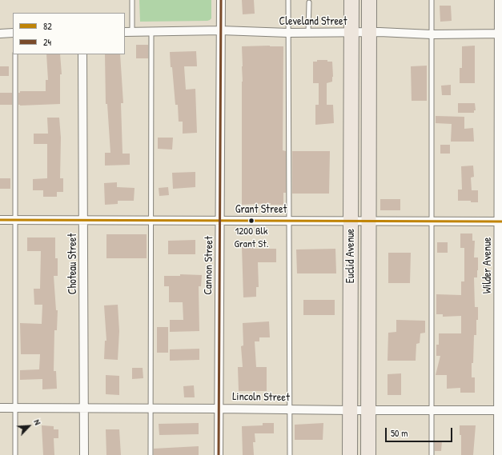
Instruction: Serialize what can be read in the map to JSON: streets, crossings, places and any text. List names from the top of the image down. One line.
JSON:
{"streets":{"highway":["Euclid Avenue"],"street":["Cleveland Street","Grant Street","Choteau Street","Cannon Street","Wilder Avenue","Lincoln Street"]},"crossings":[["Cleveland Street","Euclid Avenue"],["Cleveland Street","Cannon Street"],["Cleveland Street","Wilder Avenue"],["Grant Street","Euclid Avenue"],["Grant Street","Choteau Street"],["Grant Street","Cannon Street"],["Grant Street","Wilder Avenue"],["Euclid Avenue","Lincoln Street"],["Choteau Street","Lincoln Street"],["Cannon Street","Lincoln Street"],["Wilder Avenue","Lincoln Street"]],"places":["1200 Blk Grant St."],"lines":["transit line 24","transit line 82"],"legend":["82","24"],"scale_bar":"50 m","north":"top right"}
